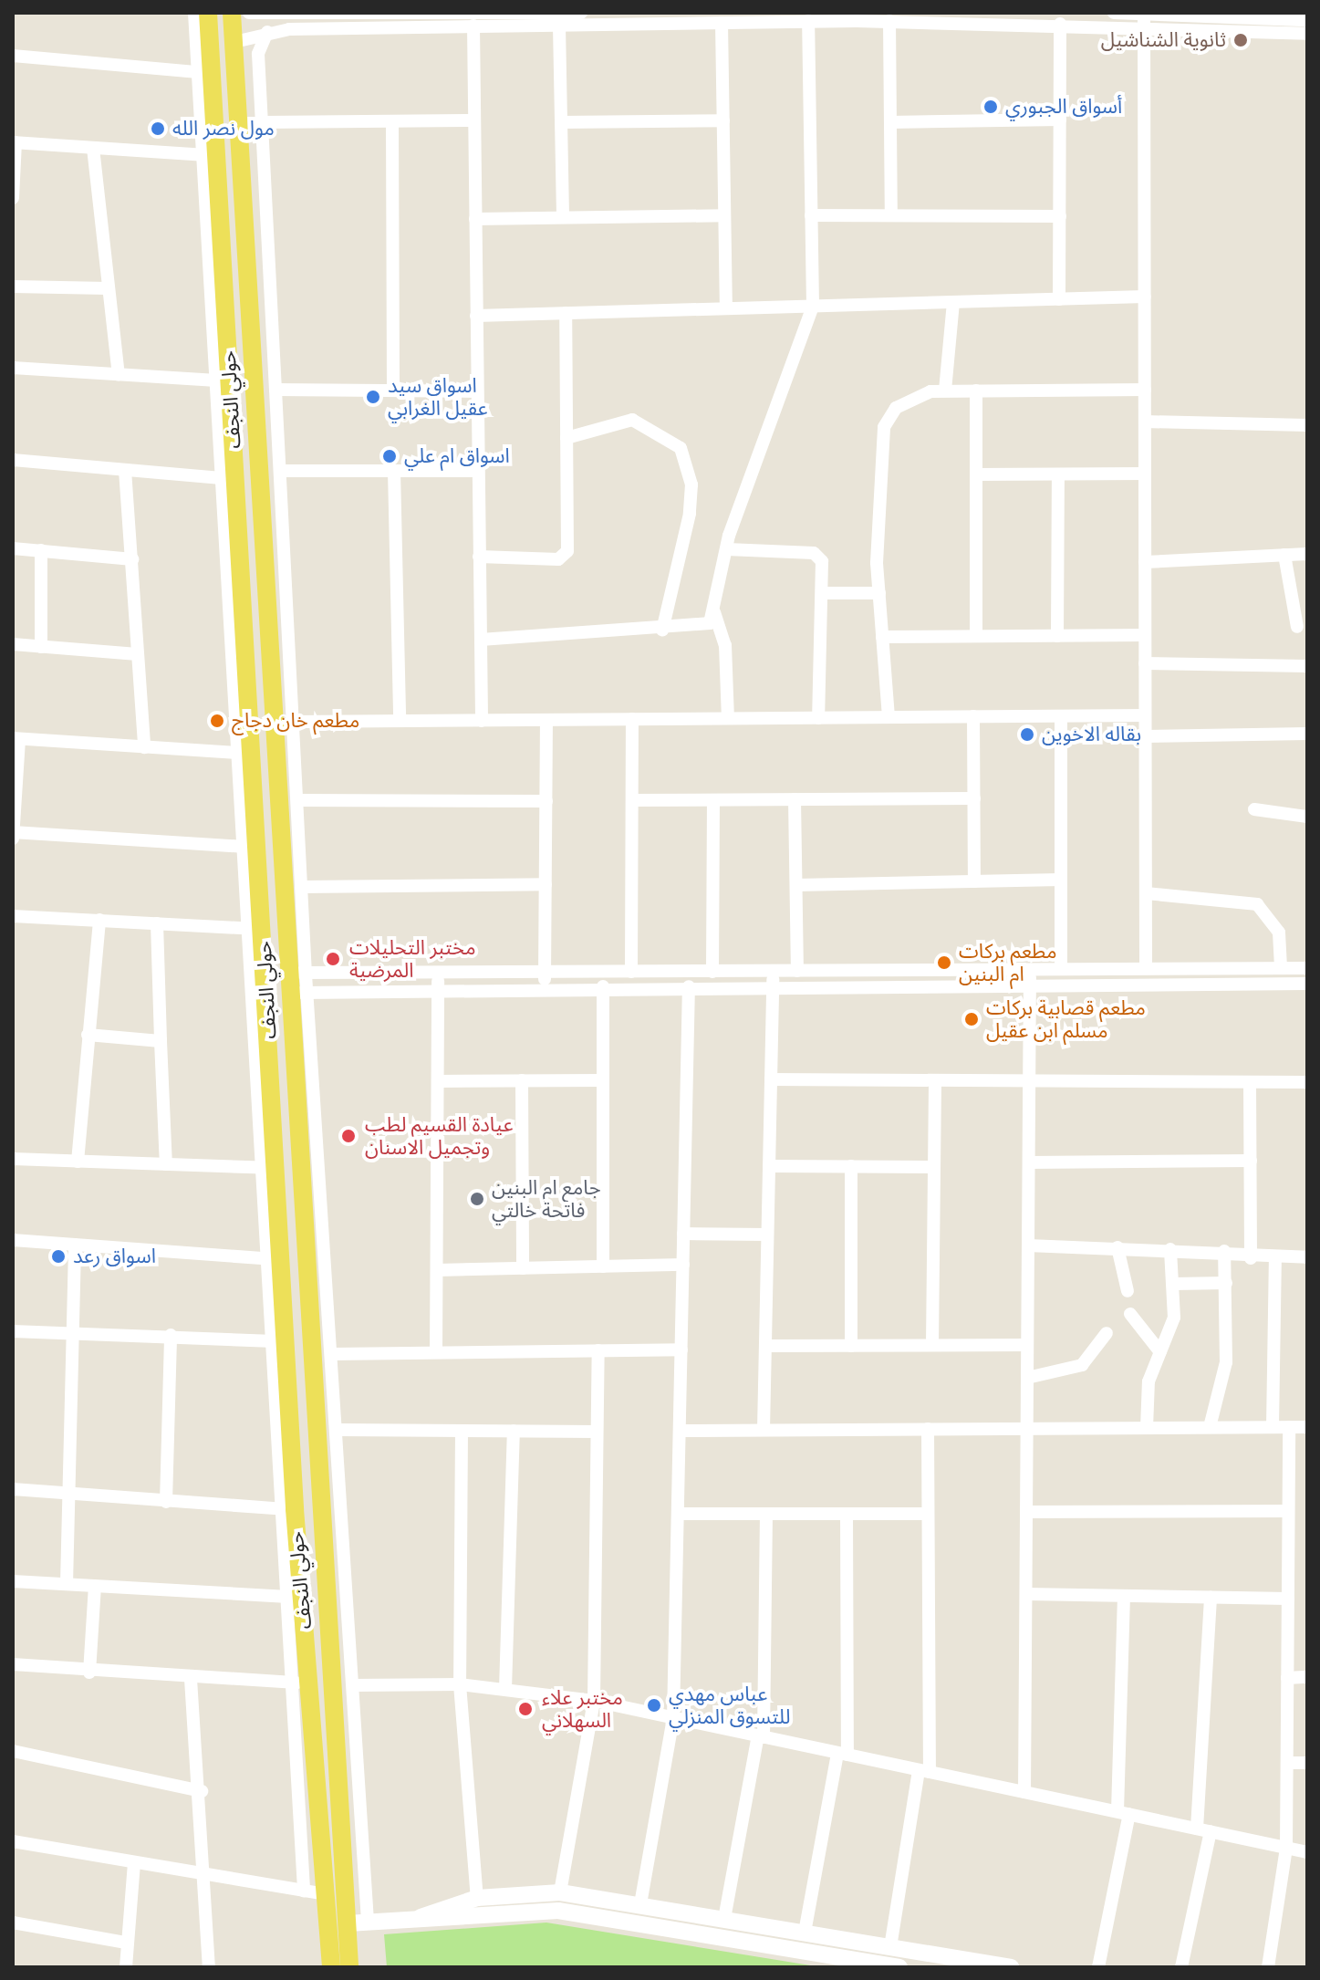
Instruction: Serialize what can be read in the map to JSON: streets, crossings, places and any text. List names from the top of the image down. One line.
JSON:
{"streets":{"main road":["حولي النجف"]},"places":["ثانوية الشناشيل","أسواق الجبوري","مول نصر الله","اسواق سيد عقيل الغرابي","اسواق ام علي","مطعم خان دجاج","بقاله الاخوين","مختبر التحليلات المرضية","مطعم بركات ام البنين","مطعم قصابية بركات مسلم ابن عقيل","عيادة القسيم لطب وتجميل الاسنان","جامع ام البنين فاتحة خالتي","اسواق رعد","عباس مهدي للتسوق المنزلي","مختبر علاء السهلاني"]}
